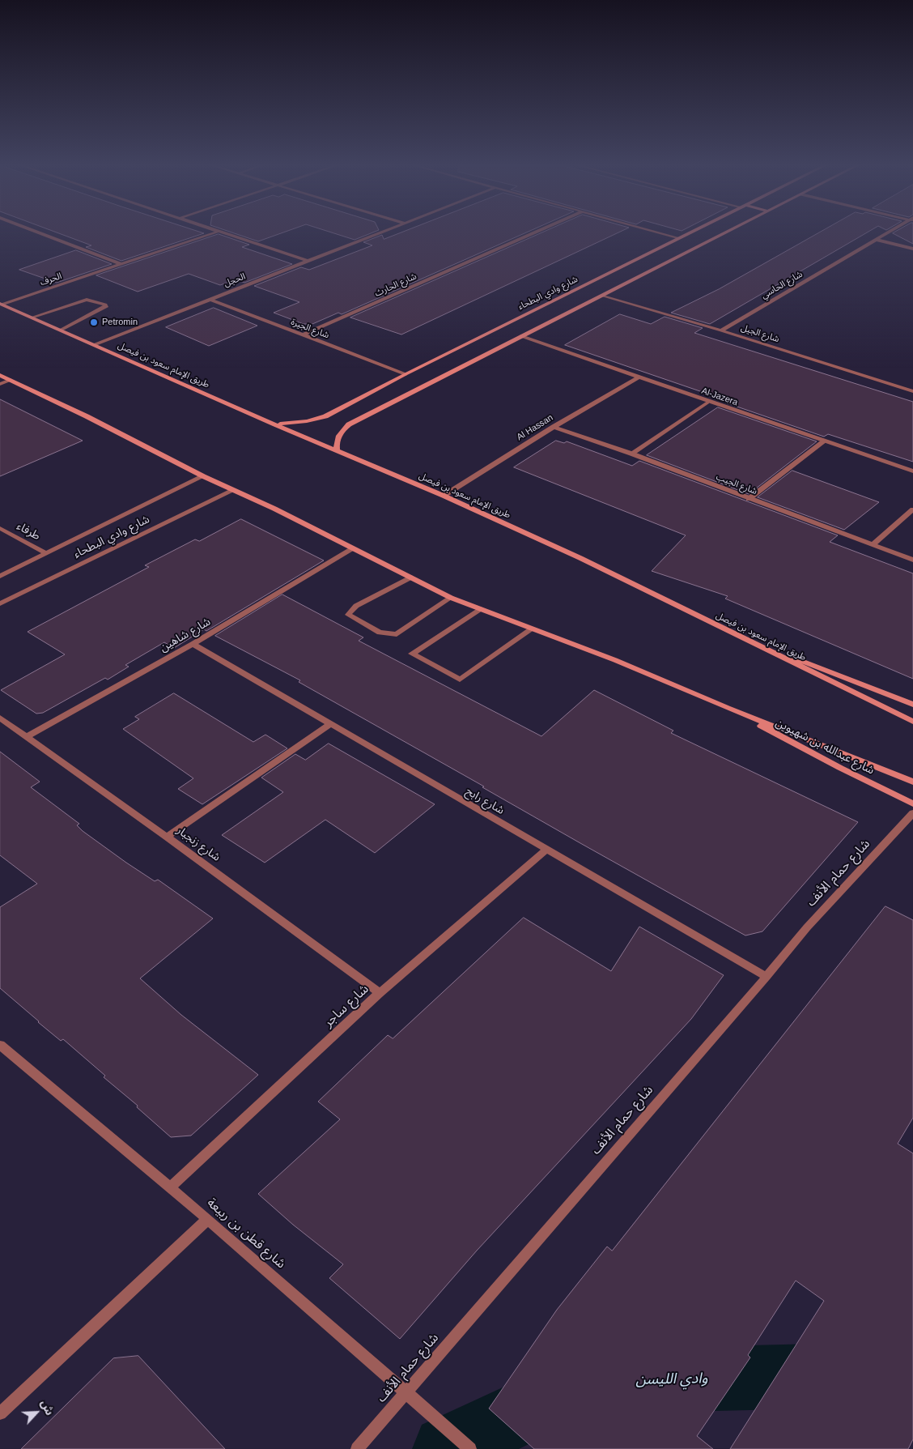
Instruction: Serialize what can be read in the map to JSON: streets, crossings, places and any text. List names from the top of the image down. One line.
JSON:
{"streets":{"street":["الحرف","الحجل","شارع الحارث","شارع الحاسي","شارع وادي البطحاء","شارع الجيرة","شارع الجيل","طريق الإمام سعود بن فيصل","Al-Jazera","Al Hassan","شارع الجيب","طرفاء","شارع شاهين","شارع عبدالله بن شهيوين","شارع رابح","شارع زنجبار","شارع حمام الأنف","شارع ساجر","شارع قطن بن ربيعة"]},"crossings":[["الحرف","طريق الإمام سعود بن فيصل"],["الحجل","شارع الجيرة"],["الحجل","طريق الإمام سعود بن فيصل"],["شارع الحارث","شارع الجيرة"],["شارع الحاسي","شارع الجيل"],["شارع وادي البطحاء","شارع الجيرة"],["شارع وادي البطحاء","طريق الإمام سعود بن فيصل"],["شارع وادي البطحاء","طرفاء"],["طريق الإمام سعود بن فيصل","Al Hassan"],["Al-Jazera","Al Hassan"],["Al Hassan","شارع الجيب"],["شارع شاهين","شارع رابح"],["شارع شاهين","شارع زنجبار"],["شارع رابح","شارع حمام الأنف"],["شارع رابح","شارع ساجر"],["شارع زنجبار","شارع ساجر"],["شارع حمام الأنف","شارع قطن بن ربيعة"],["شارع ساجر","شارع قطن بن ربيعة"]],"water":["وادي الليسن"],"places":["Petromin"],"north":"top right"}
